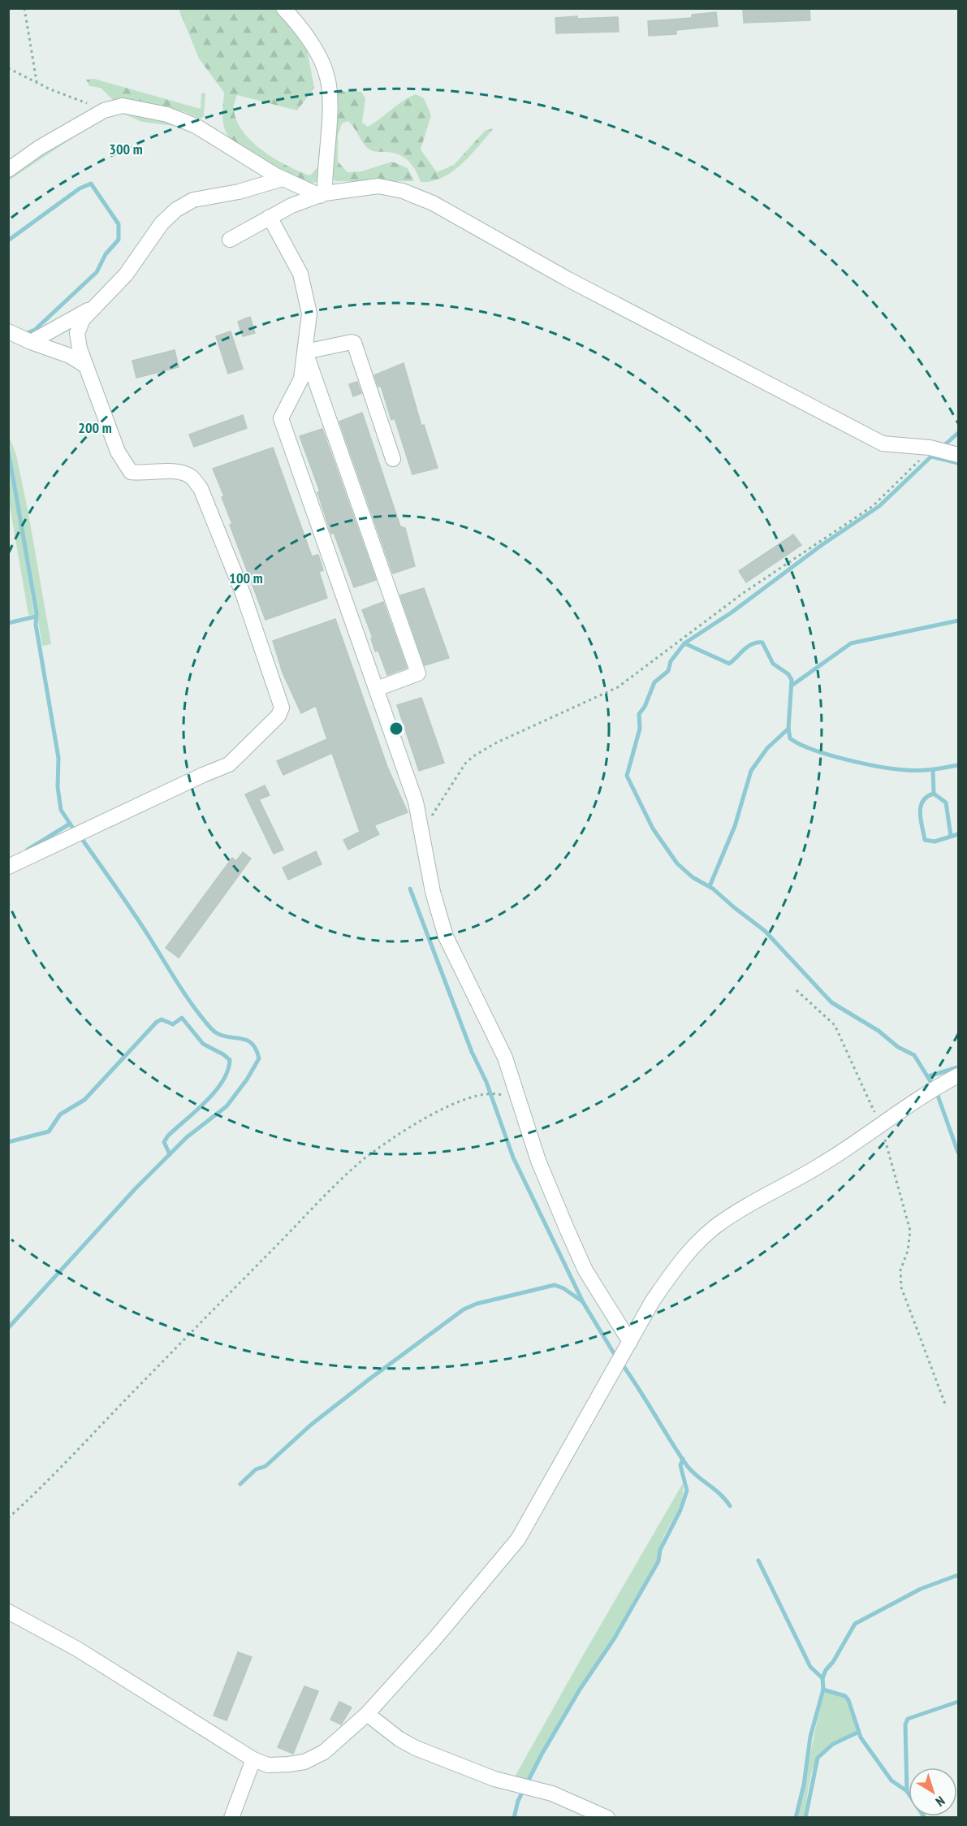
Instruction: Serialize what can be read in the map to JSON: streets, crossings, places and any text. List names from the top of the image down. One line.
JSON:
{"north":"bottom right","rings":["300 m","200 m","100 m"]}
